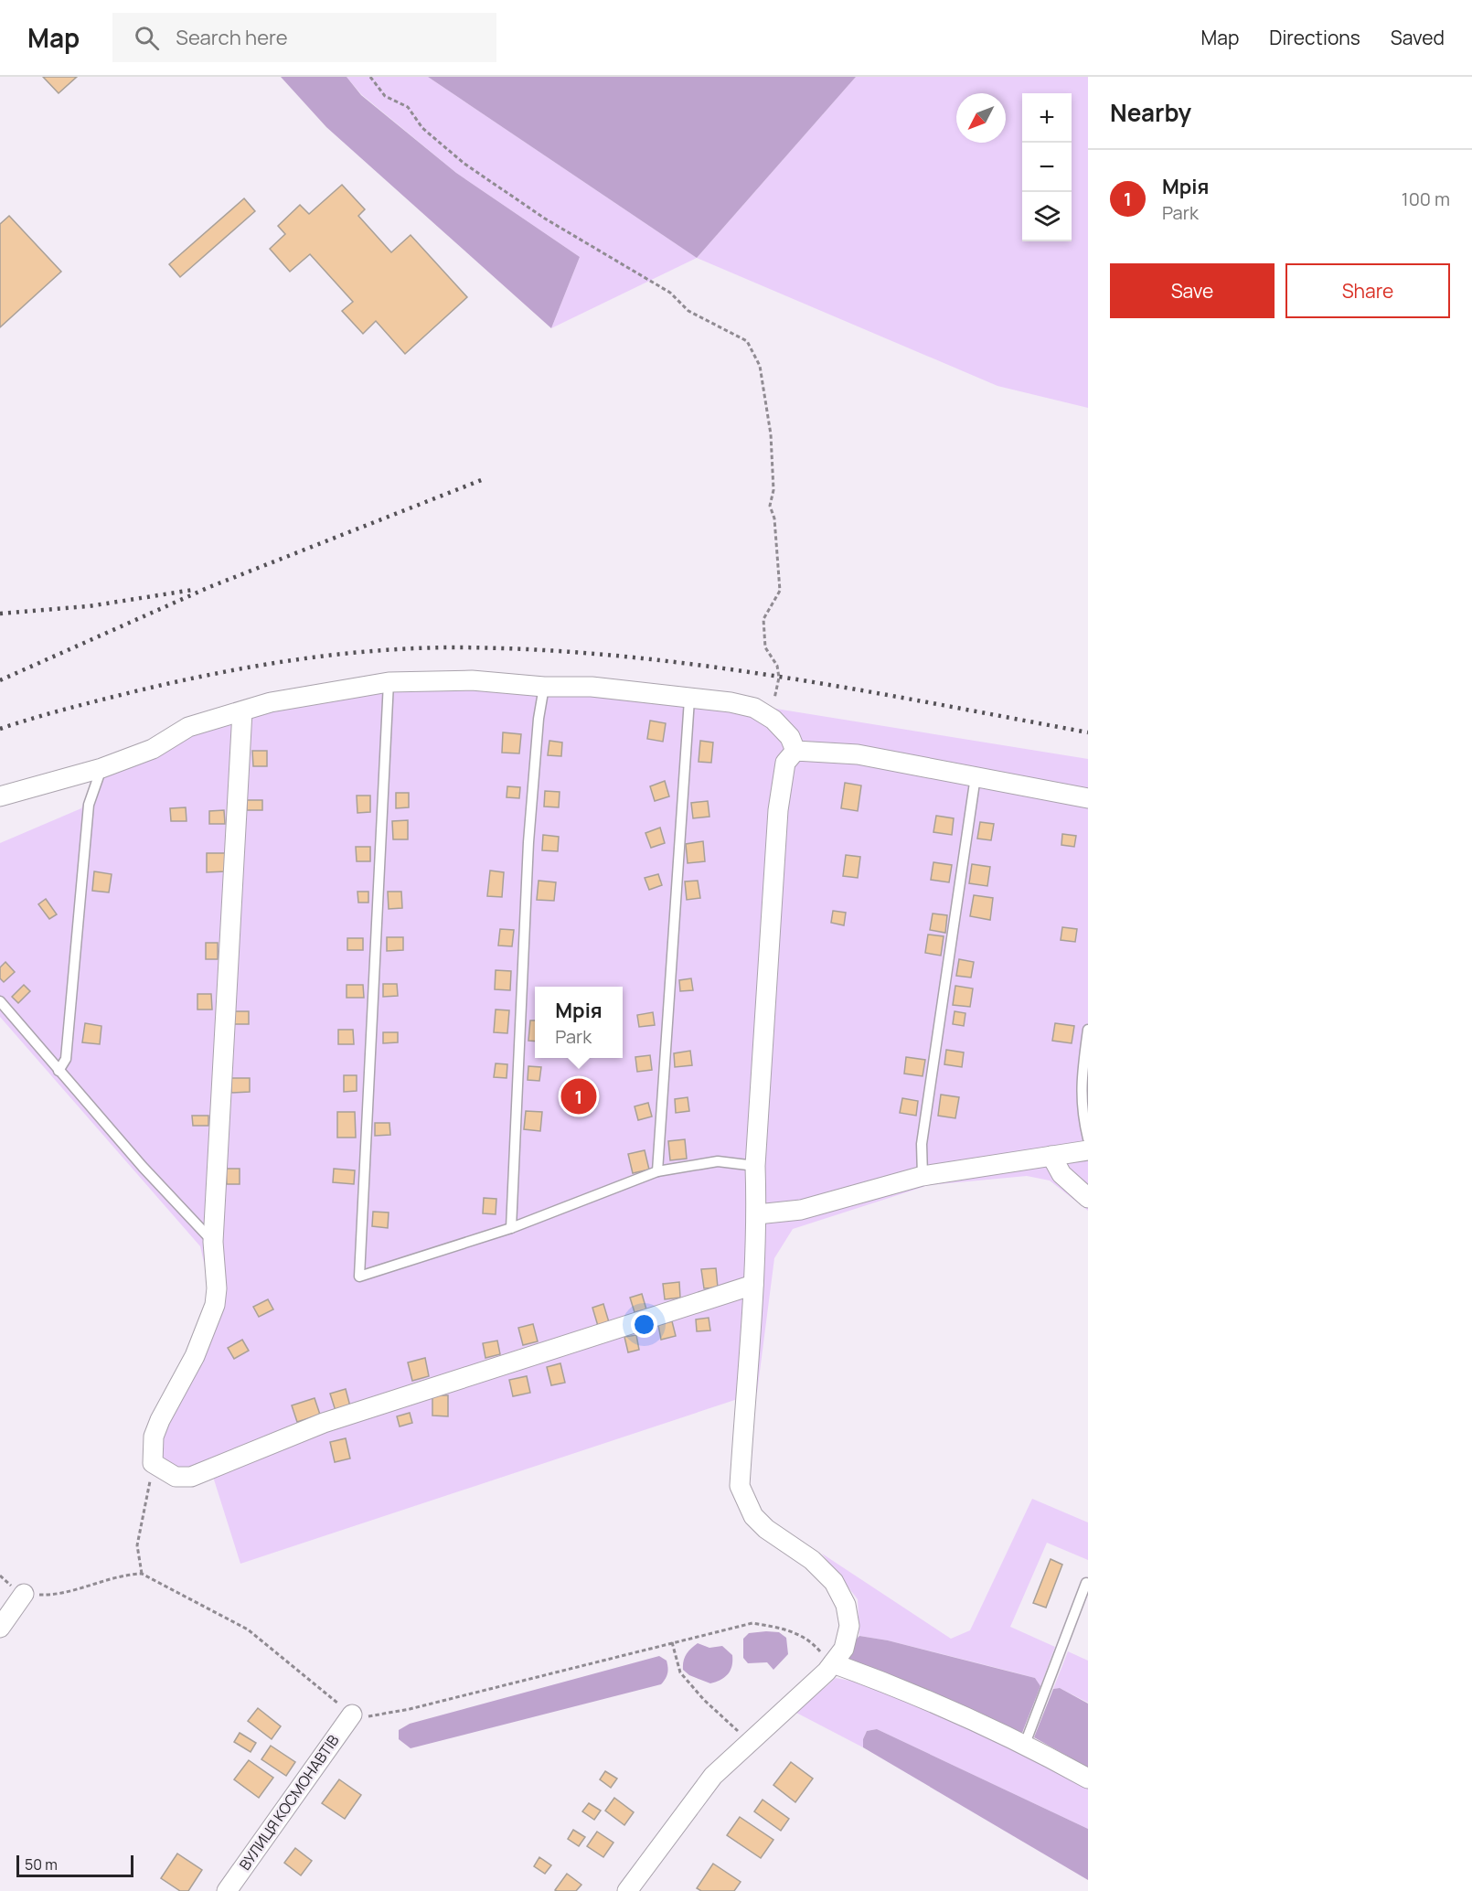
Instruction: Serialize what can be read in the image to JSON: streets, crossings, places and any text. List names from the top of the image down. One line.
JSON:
{"streets":{"street":["ВУЛИЦЯ КОСМОНАВТІВ"]},"scale_bar":"50 m","north":"bottom left","page":{"header":"Map","search":"Search here","nav":["Map","Directions","Saved"],"heading":"Nearby","map_buttons":["+","−"],"list":[{"mark":"1","name":"Мрія","note":"Park","value":"100 m"}],"buttons":["Save","Share"],"popup":["Мрія","Park"],"pins":"1","scale":"50 m"}}
